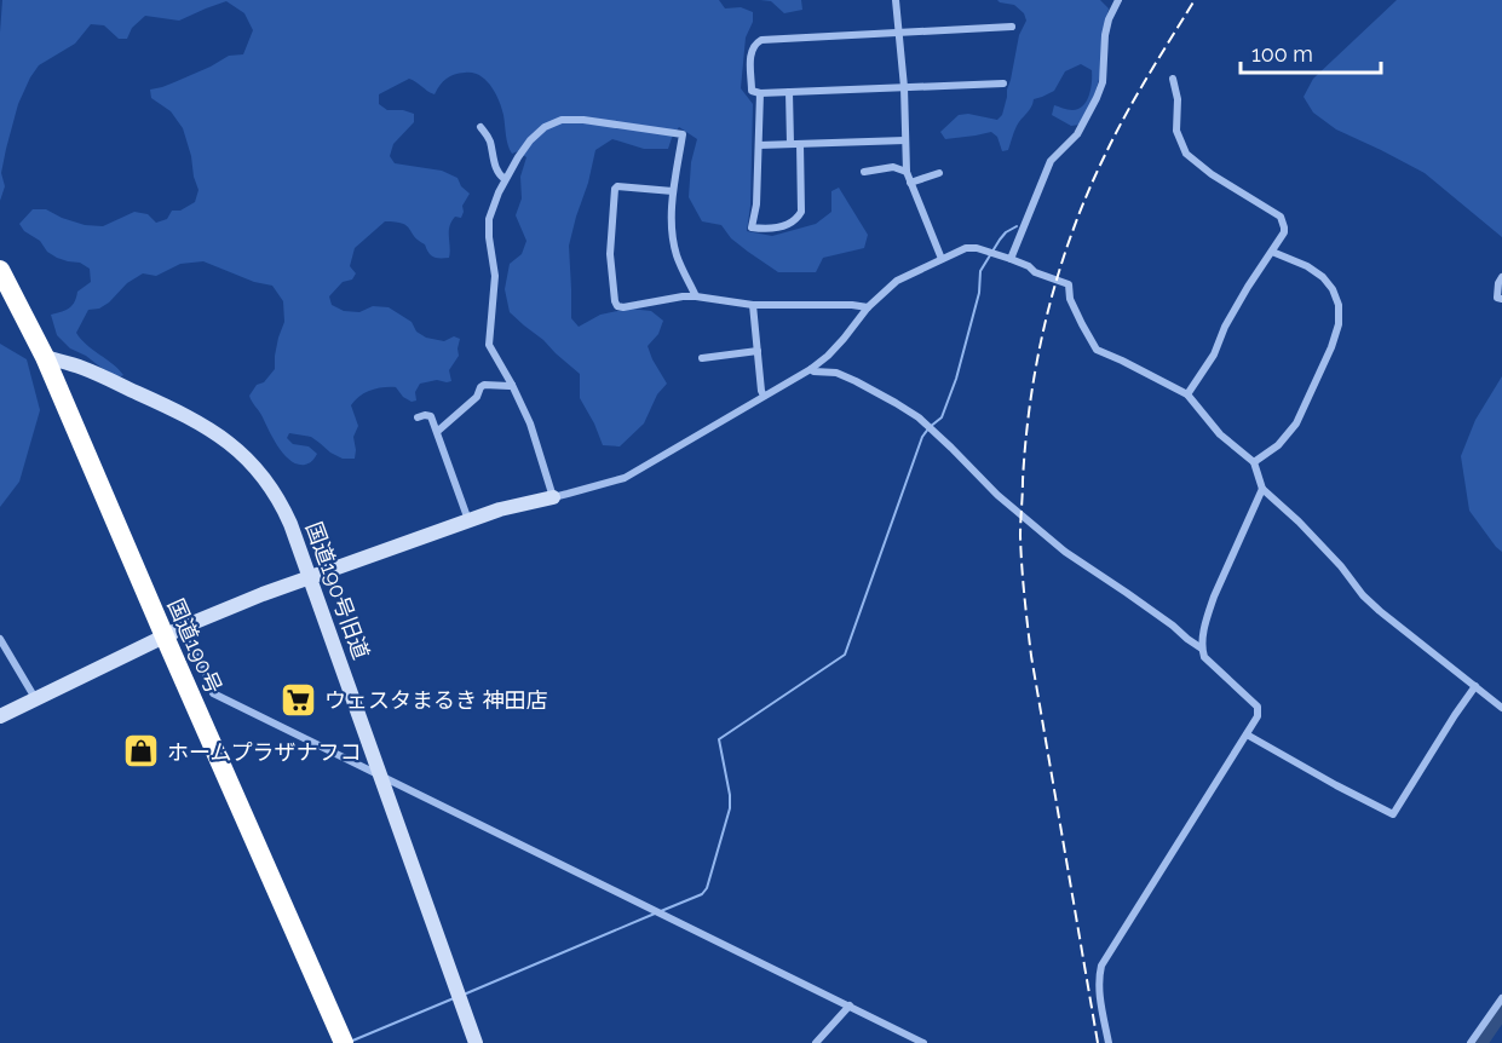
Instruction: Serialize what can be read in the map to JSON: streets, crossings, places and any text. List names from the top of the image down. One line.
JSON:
{"streets":{"highway":["国道190号"],"street":["国道190号旧道"]},"crossings":[["国道190号旧道","国道190号"]],"places":{"supermarket":["ウェスタまるき 神田店"],"shop":["ホームプラザナフコ"]},"scale_bar":"100 m"}
